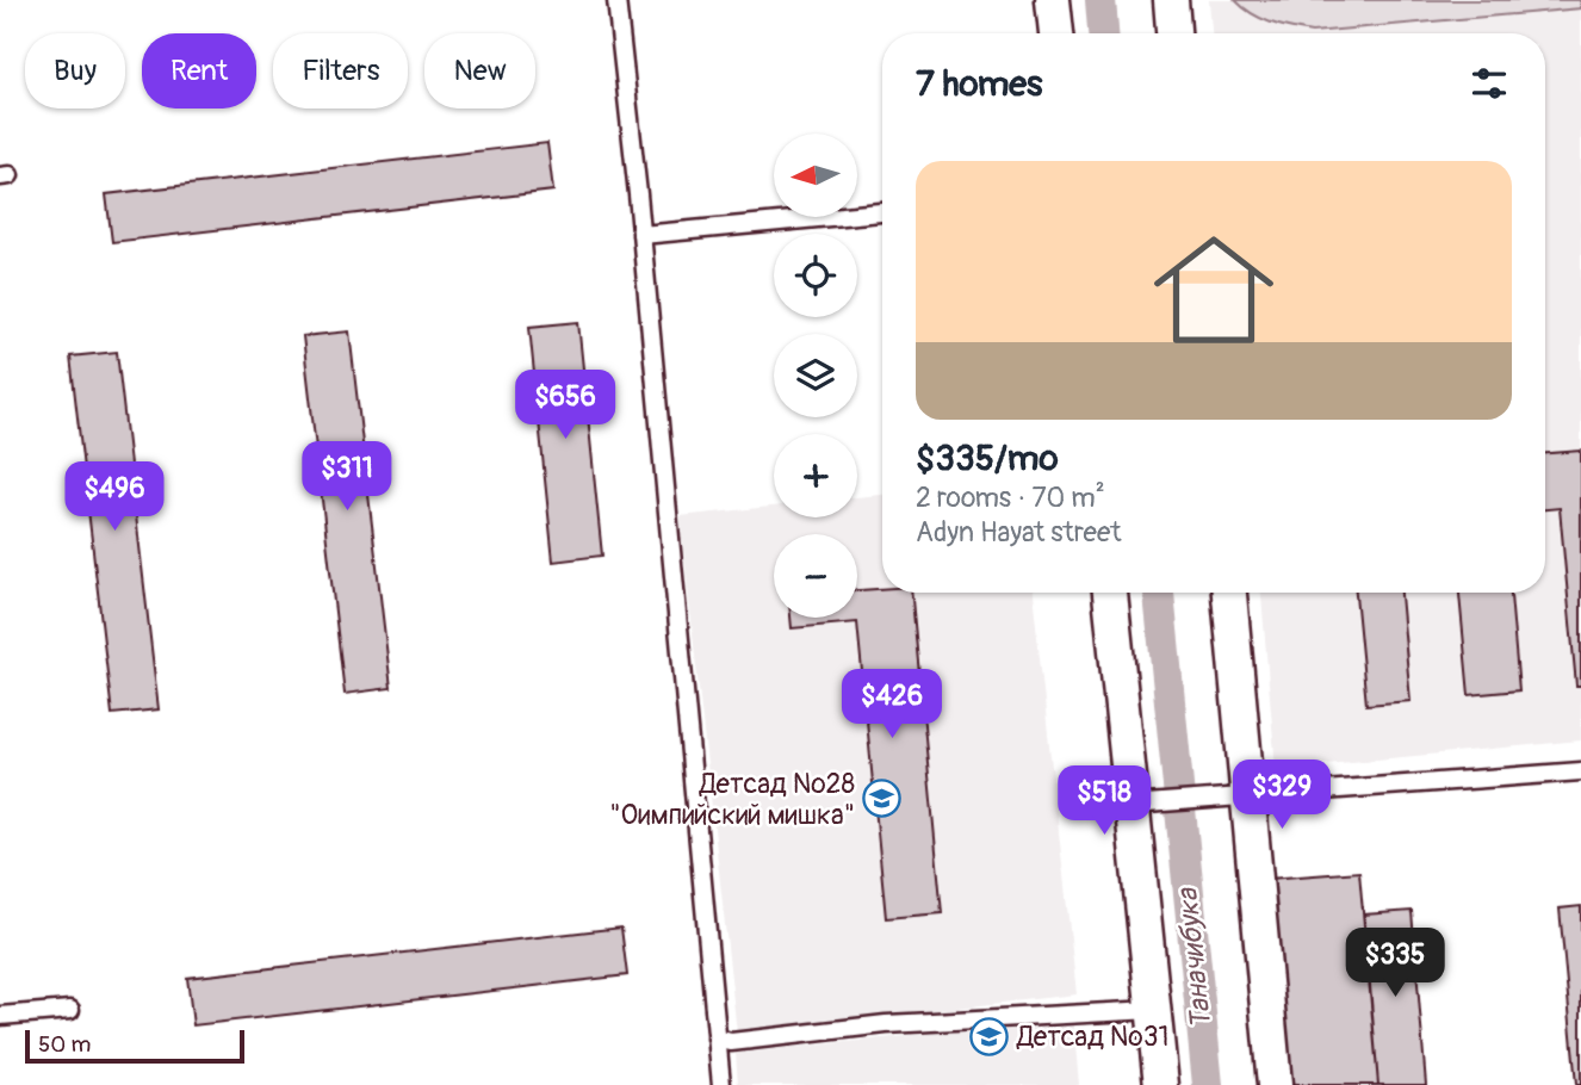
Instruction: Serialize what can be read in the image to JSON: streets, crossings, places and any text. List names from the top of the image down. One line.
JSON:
{"water":["Таначибука"],"places":{"school or university":["Детсад №28 \"Оимпийский мишка\"","Детсад №31"]},"scale_bar":"50 m","north":"left","page":{"chip":["Buy","Rent","Filters","New"],"heading":"7 homes","map_buttons":["+","−"],"list":[{"name":"$335/mo","note":"2 rooms · 70 m² · Adyn Hayat street"}],"price":["$656","$311","$496","$426","$329","$518","$335"],"scale":"50 m"}}
